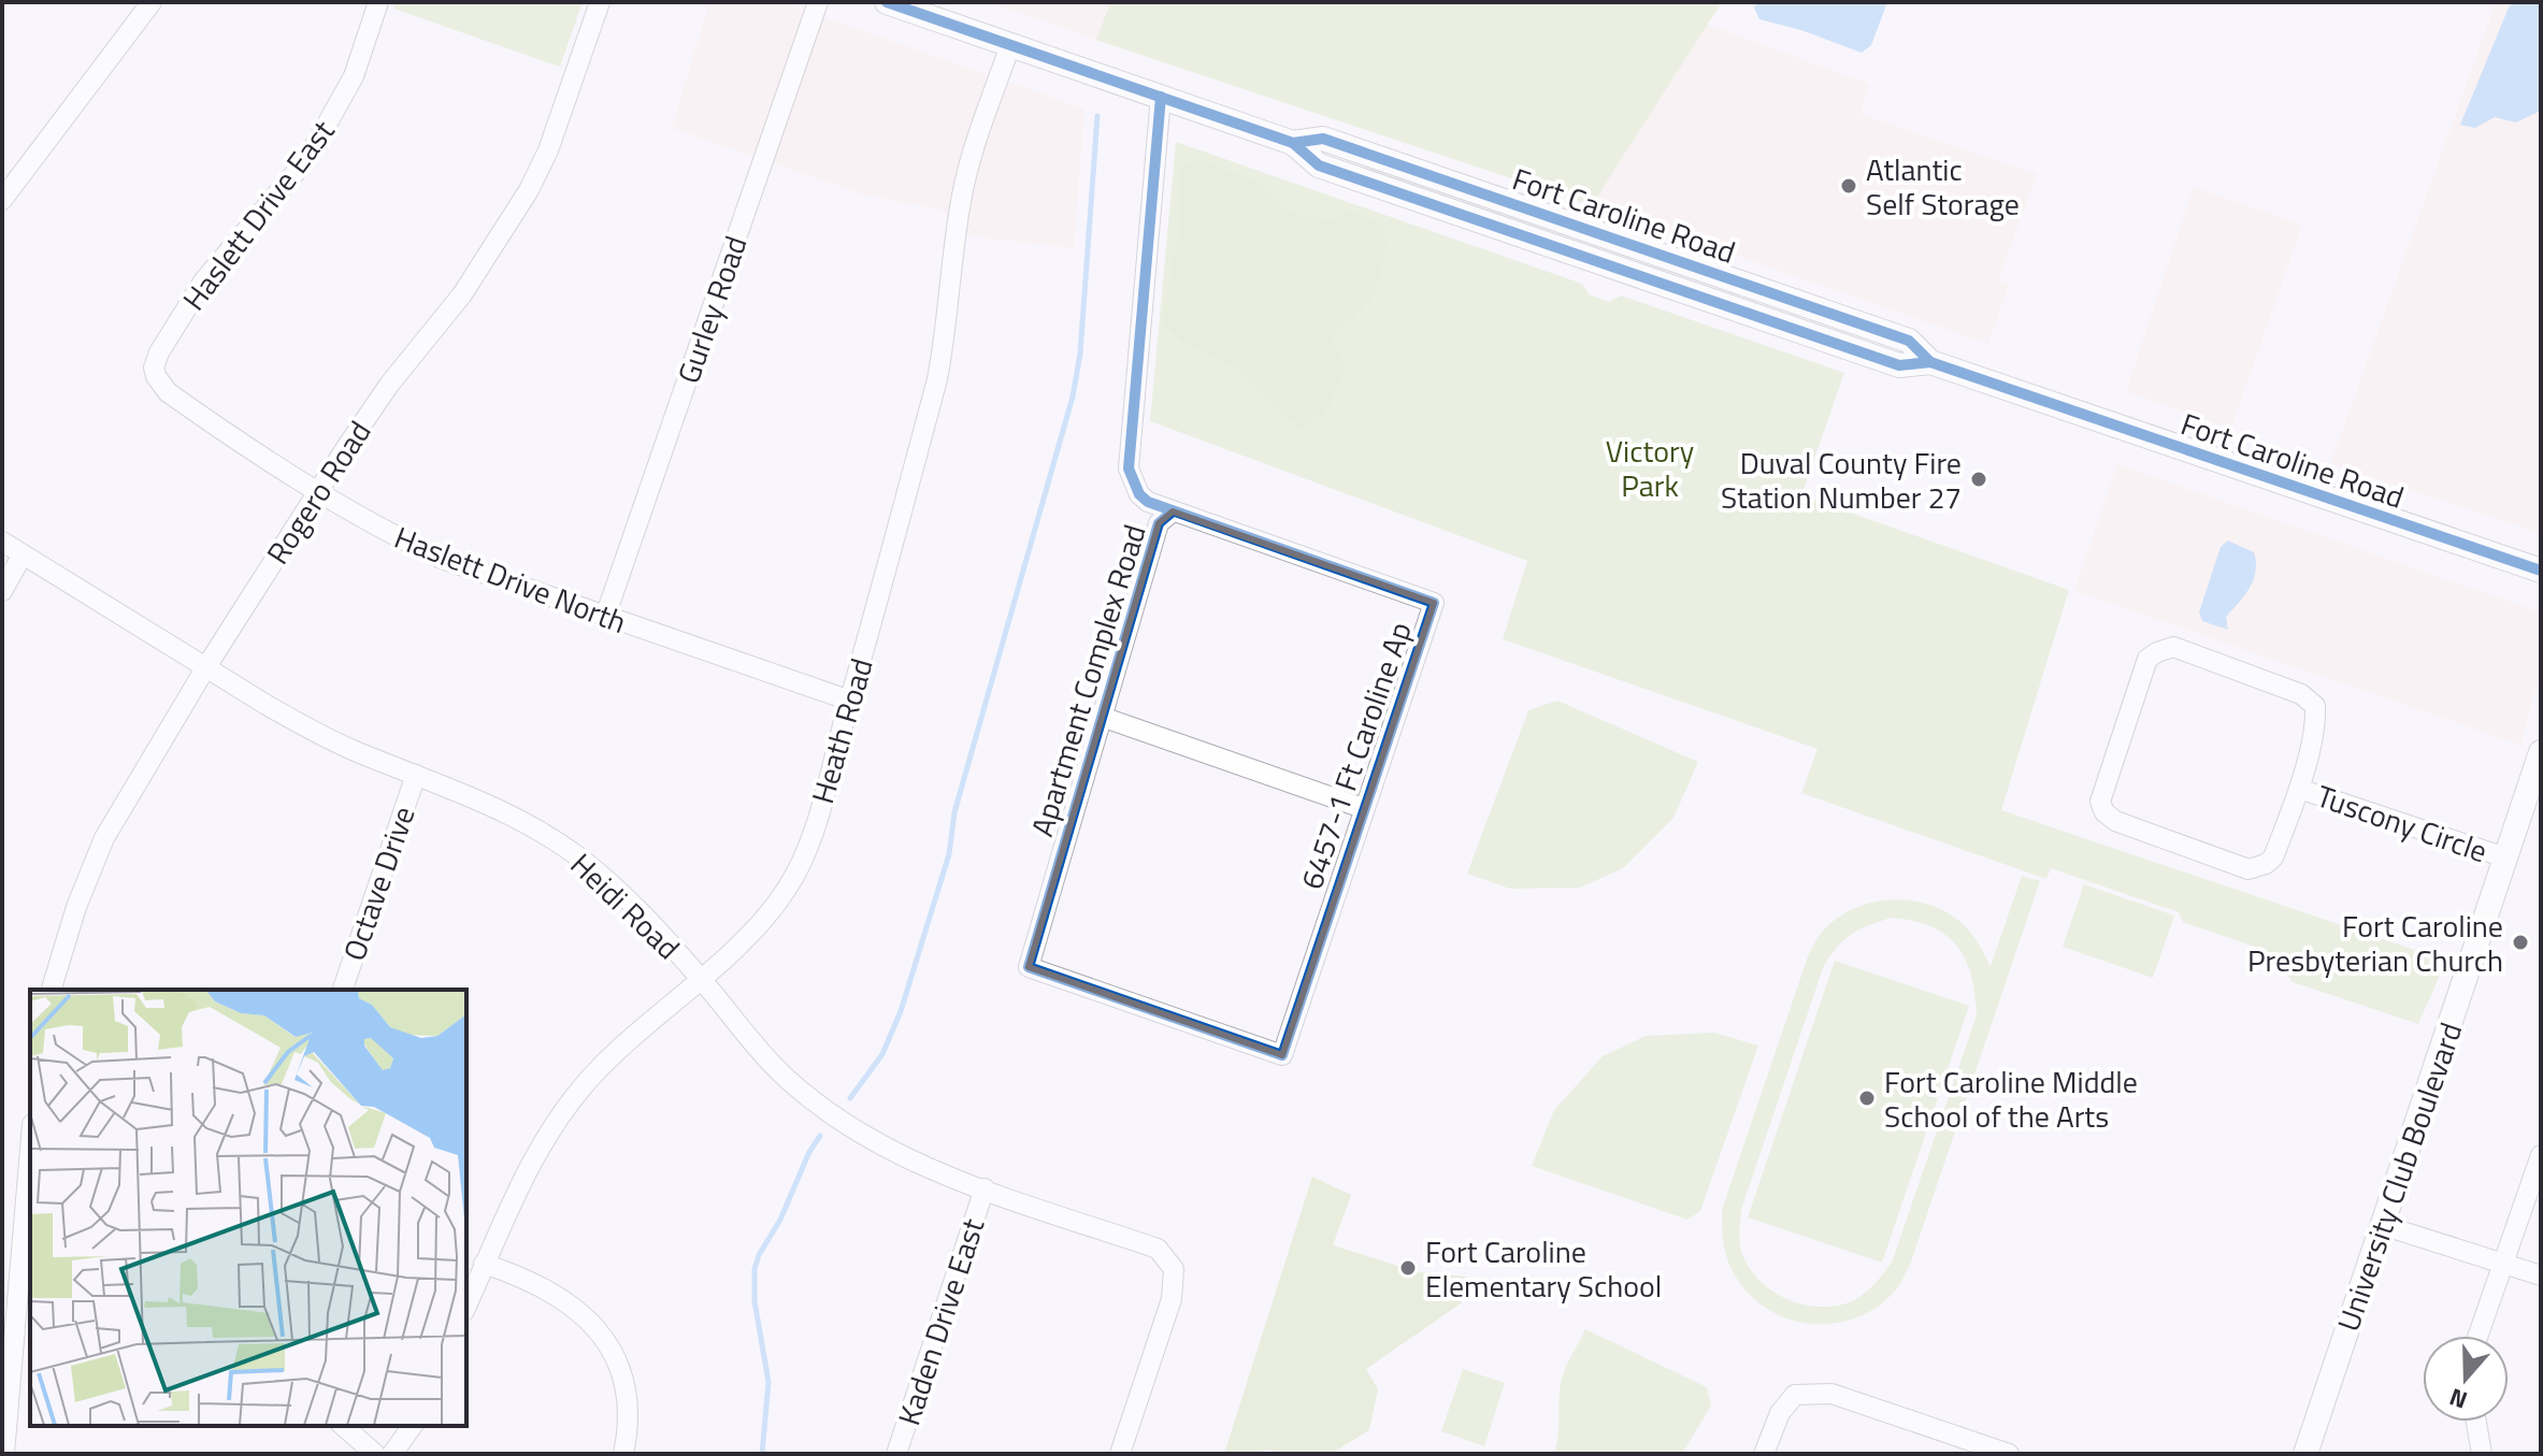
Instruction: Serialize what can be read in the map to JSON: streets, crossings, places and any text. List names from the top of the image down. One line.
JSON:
{"streets":{"street":["Haslett Drive East","Fort Caroline Road","Gurley Road","Rogero Road","Haslett Drive North","Apartment Complex Road","Heath Road","6457-1 Ft Caroline Ap","Tuscony Circle","Octave Drive","Heidi Road","University Club Boulevard","Kaden Drive East"]},"crossings":[["Haslett Drive East","Haslett Drive North"],["Fort Caroline Road","Apartment Complex Road"],["Fort Caroline Road","Heath Road"],["Gurley Road","Haslett Drive North"],["Rogero Road","Haslett Drive North"],["Rogero Road","Heidi Road"],["Haslett Drive North","Heath Road"],["Apartment Complex Road","6457-1 Ft Caroline Ap"],["Heath Road","Heidi Road"],["Tuscony Circle","University Club Boulevard"],["Octave Drive","Heidi Road"],["Heidi Road","Kaden Drive East"]],"parks":["Victory Park"],"places":["Atlantic Self Storage","Duval County Fire Station Number 27","Fort Caroline Presbyterian Church","Fort Caroline Middle School of the Arts","Fort Caroline Elementary School"],"north":"bottom"}
